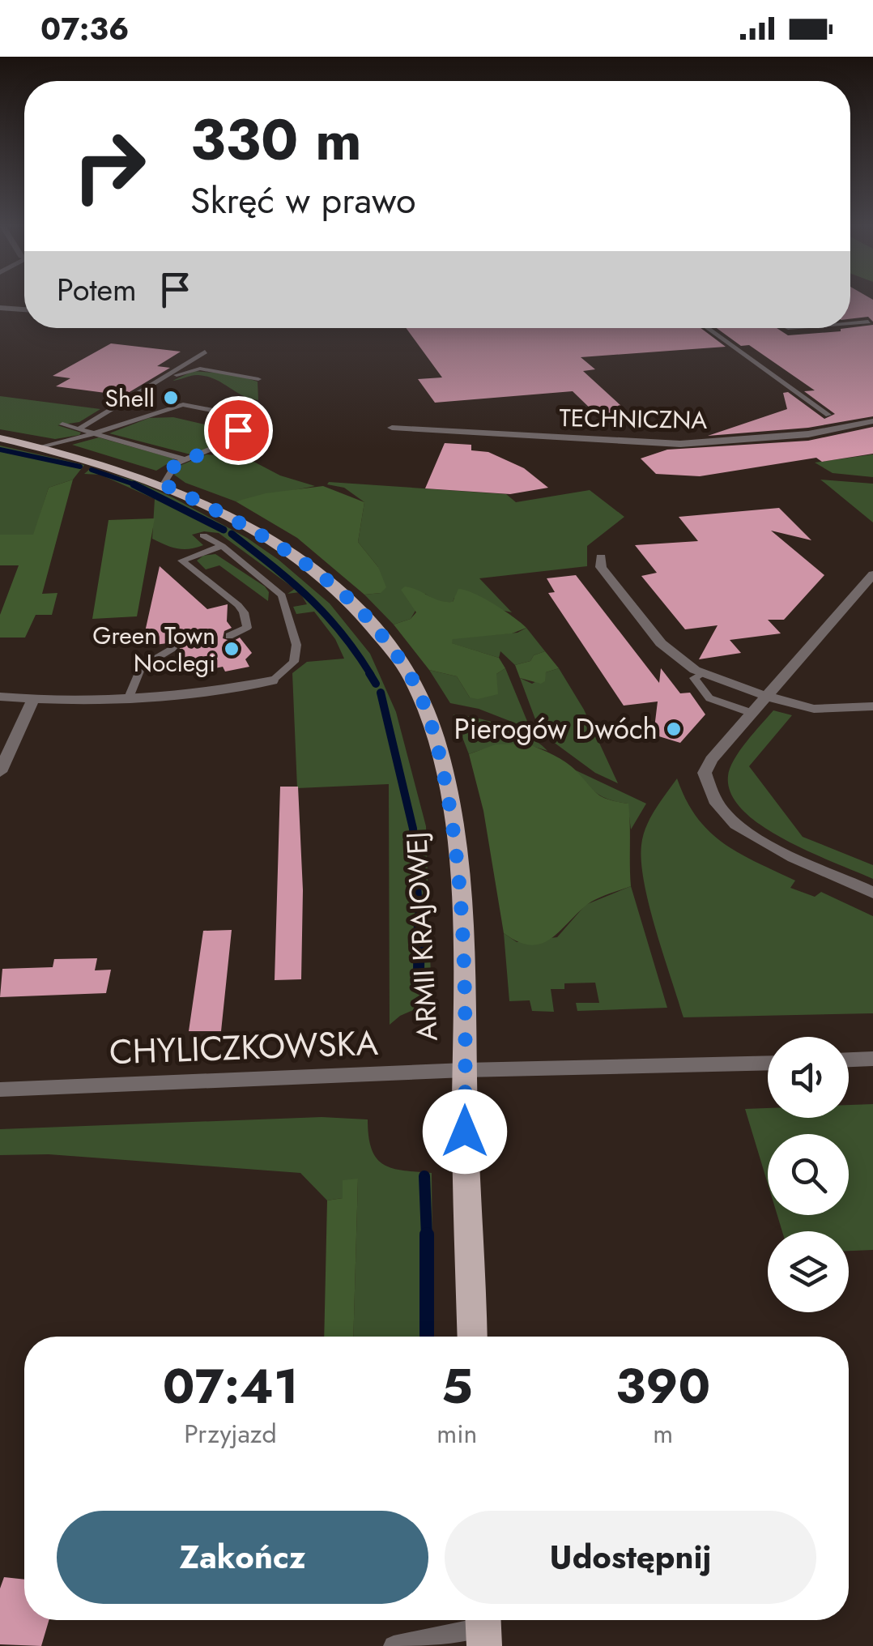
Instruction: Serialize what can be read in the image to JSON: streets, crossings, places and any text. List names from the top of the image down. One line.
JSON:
{"streets":{"main road":["ARMII KRAJOWEJ"],"street":["TECHNICZNA","CHYLICZKOWSKA"]},"crossings":[["ARMII KRAJOWEJ","CHYLICZKOWSKA"]],"places":["Shell","Green Town Noclegi","Pierogów Dwóch"],"page":{"status":"07:36","turn":["330 m","Skręć w prawo"],"then":"Potem","eta":["07:41","Przyjazd","5","min","390","m"],"buttons":["Zakończ","Udostępnij"]}}
